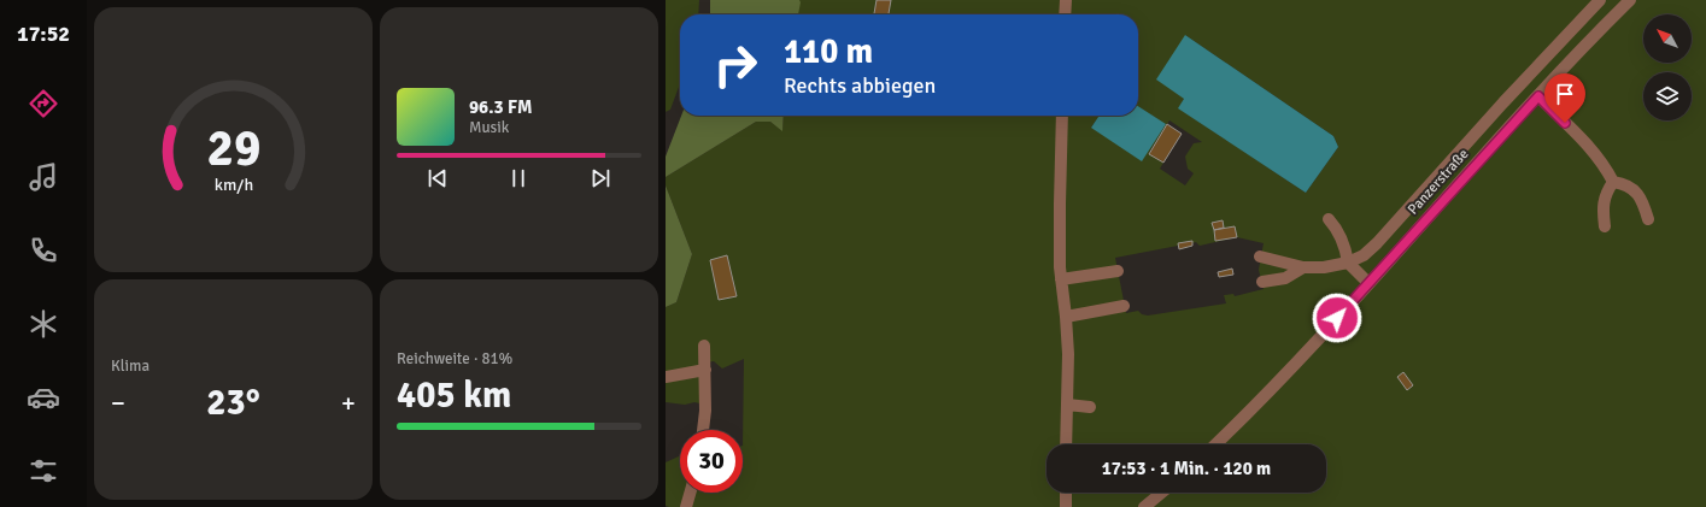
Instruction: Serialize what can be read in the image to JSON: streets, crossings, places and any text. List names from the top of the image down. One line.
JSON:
{"streets":{"street":["Panzerstraße"]},"north":"top left","page":{"tabs":"17:52","turn":["110 m","Rechts abbiegen"],"song":["96.3 FM","Musik"],"tile":["Klima",["Reichweite · 81%","405 km"]],"heat":["−","23°","+"],"limit":"30","trip":"17:53 · 1 Min. · 120 m","gauge":["29","km/h"]}}
